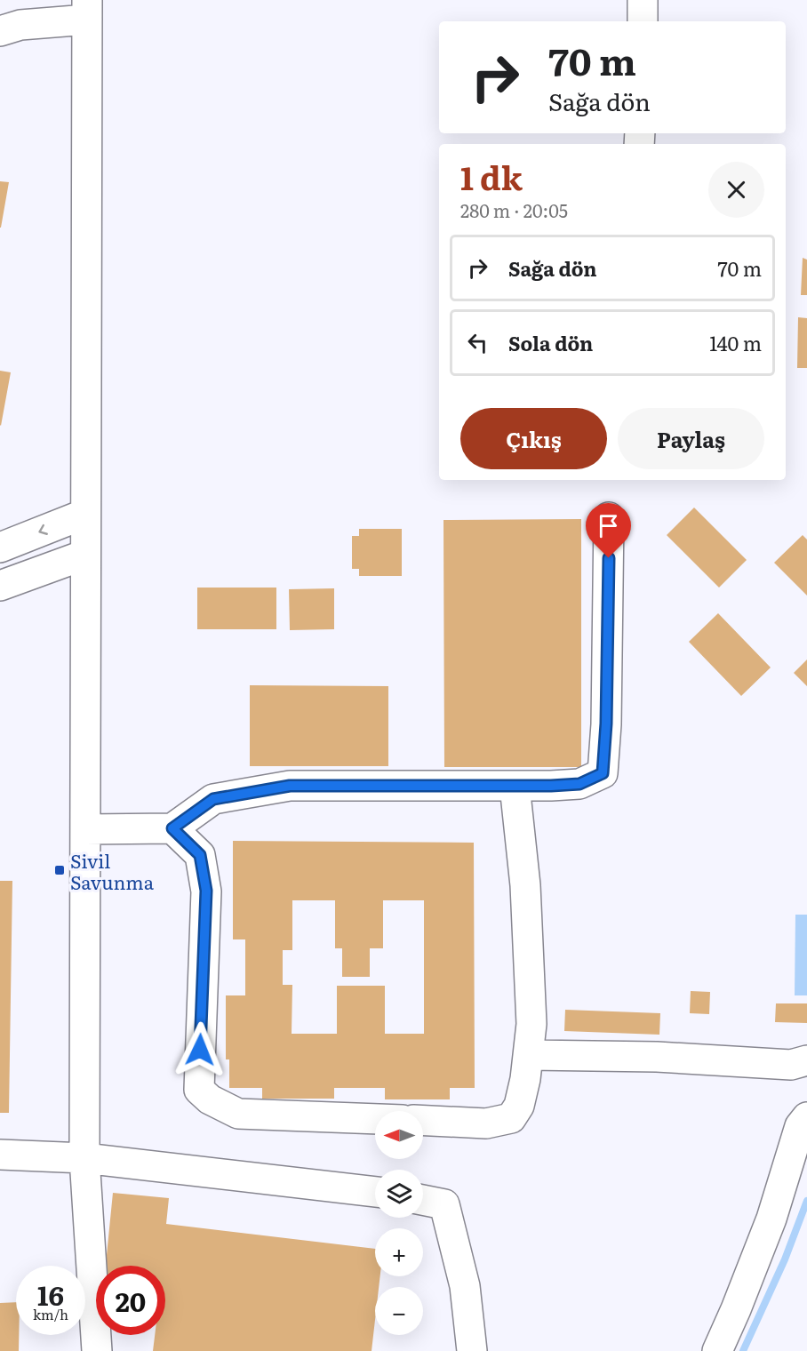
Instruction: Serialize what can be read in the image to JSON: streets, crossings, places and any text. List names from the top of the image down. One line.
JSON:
{"places":{"transit":["Sivil Savunma"]},"north":"left","page":{"turn":["70 m","Sağa dön"],"heading":["1 dk","280 m · 20:05"],"list":[{"name":"Sağa dön","value":"70 m"},{"name":"Sola dön","value":"140 m"}],"buttons":["Çıkış","Paylaş"],"map_buttons":["+","−"],"speed":"16 km/h","limit":"20"}}
